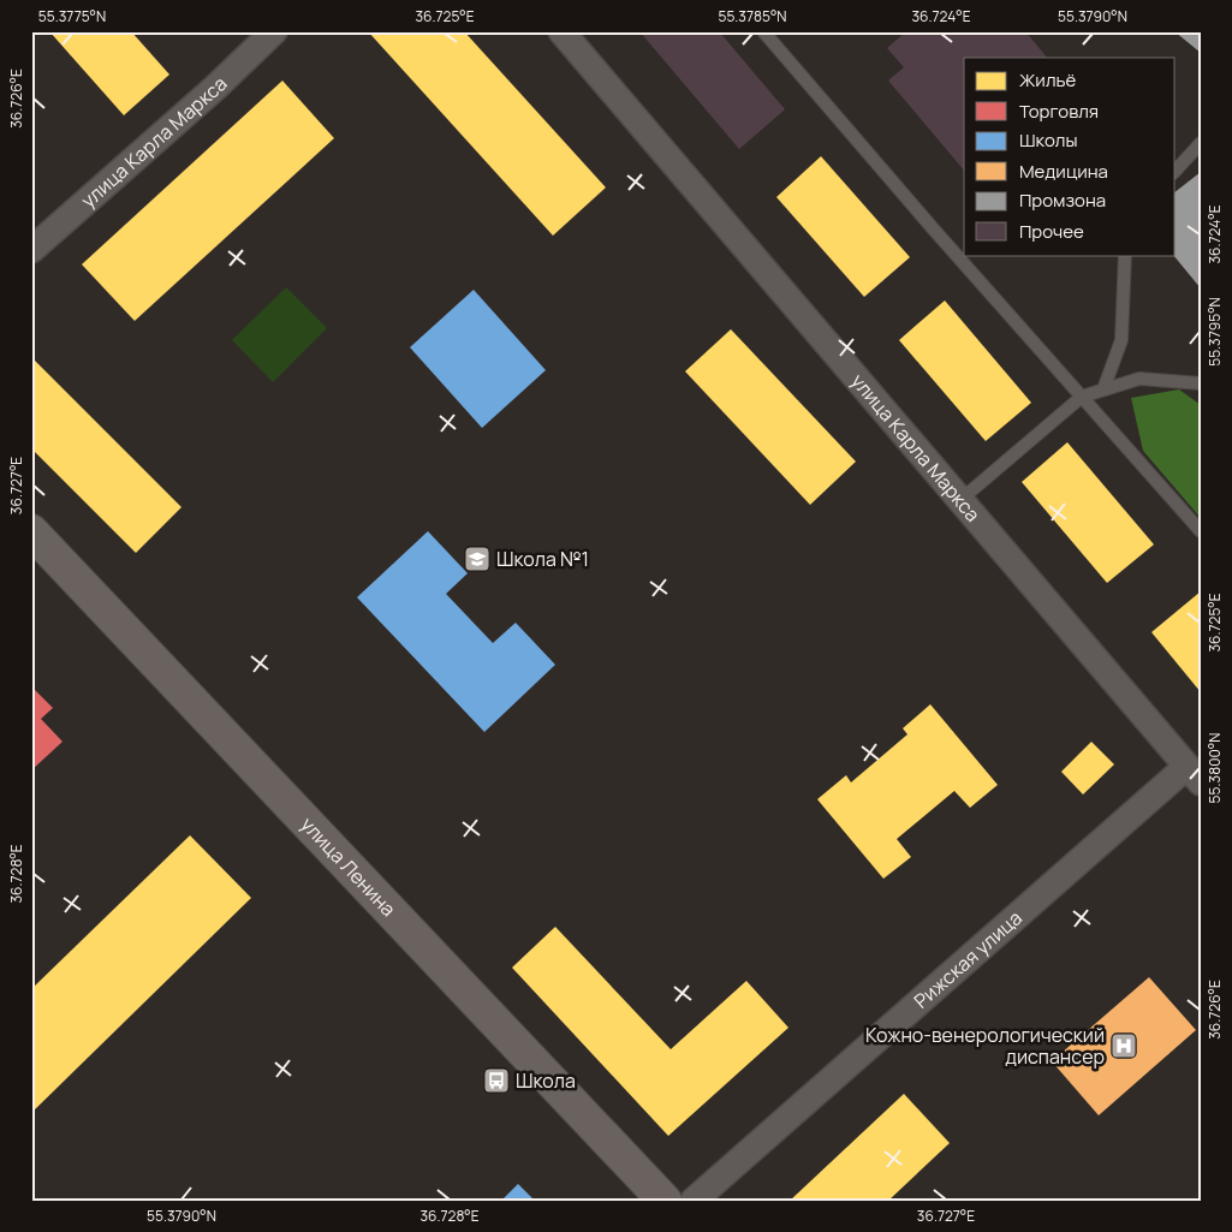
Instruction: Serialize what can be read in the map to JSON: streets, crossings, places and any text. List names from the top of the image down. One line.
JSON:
{"streets":{"street":["улица Карла Маркса","улица Ленина","Рижская улица"]},"crossings":[["улица Карла Маркса","Рижская улица"]],"places":{"school or university":["Школа №1"],"hospital":["Кожно-венерологический диспансер"],"bus stop":["Школа"]},"legend":["Жильё","Торговля","Школы","Медицина","Промзона","Прочее"],"coordinates":["55.3775°N","36.725°E","55.3785°N","36.724°E","55.3790°N","36.726°E","55.3795°N","36.727°E","55.3800°N","36.728°E"]}
